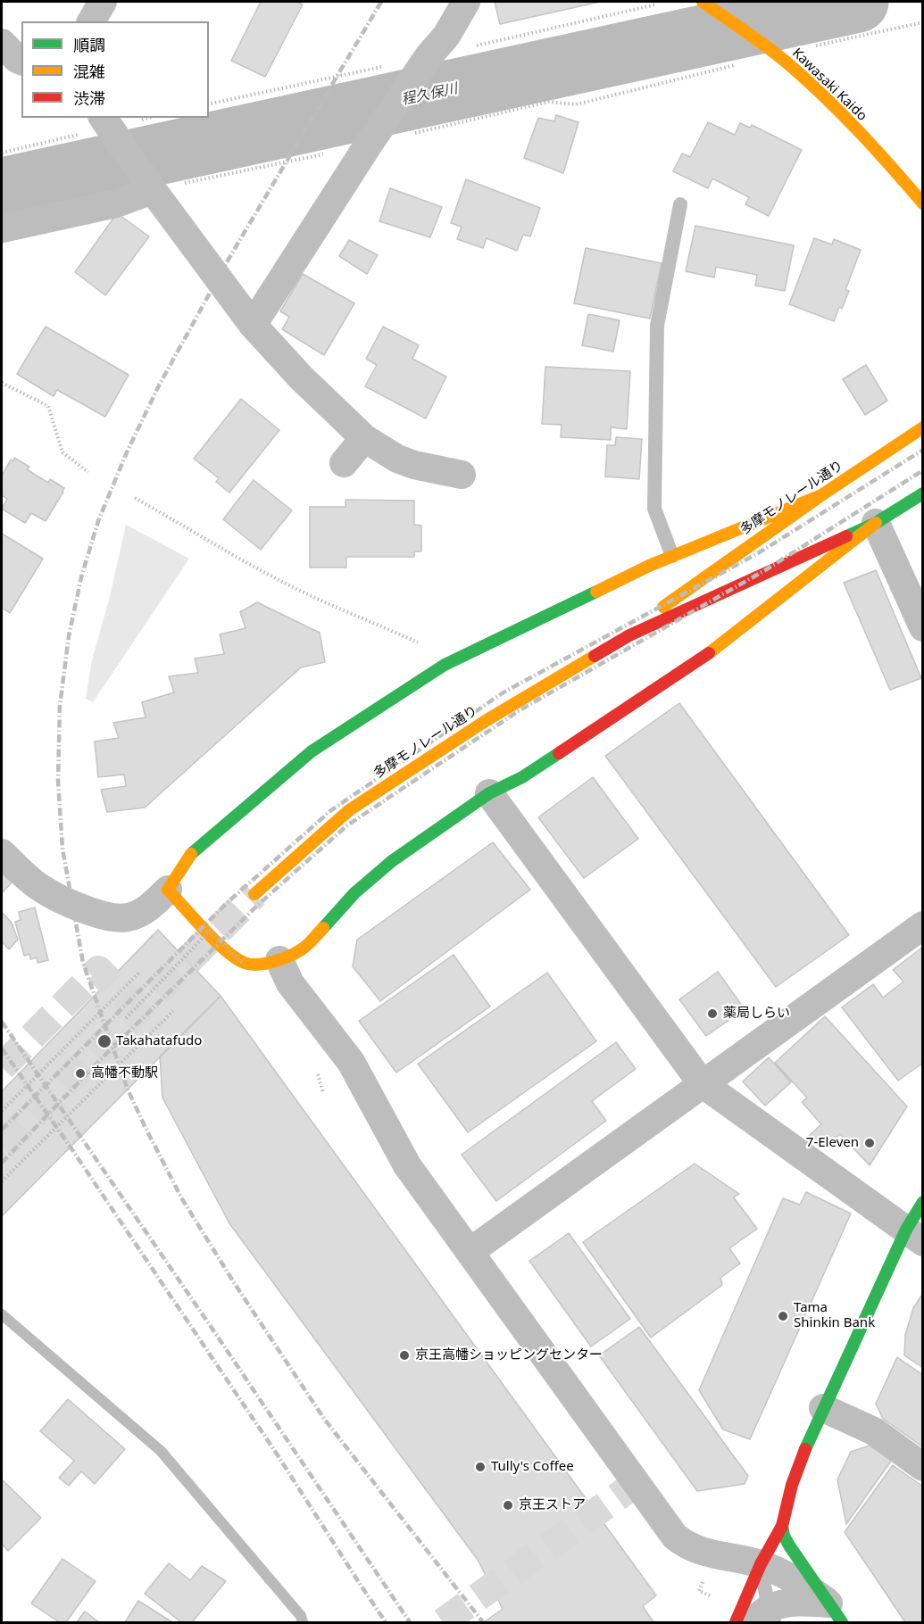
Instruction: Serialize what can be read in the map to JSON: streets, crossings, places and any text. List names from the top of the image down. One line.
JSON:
{"streets":{"main road":["Kawasaki Kaido","多摩モノレール通り"]},"water":["程久保川"],"places":["薬局しらい","Takahatafudo","高幡不動駅","7-Eleven","Tama Shinkin Bank","京王高幡ショッピングセンター","Tully's Coffee","京王ストア"],"legend":["順調","混雑","渋滞"]}
